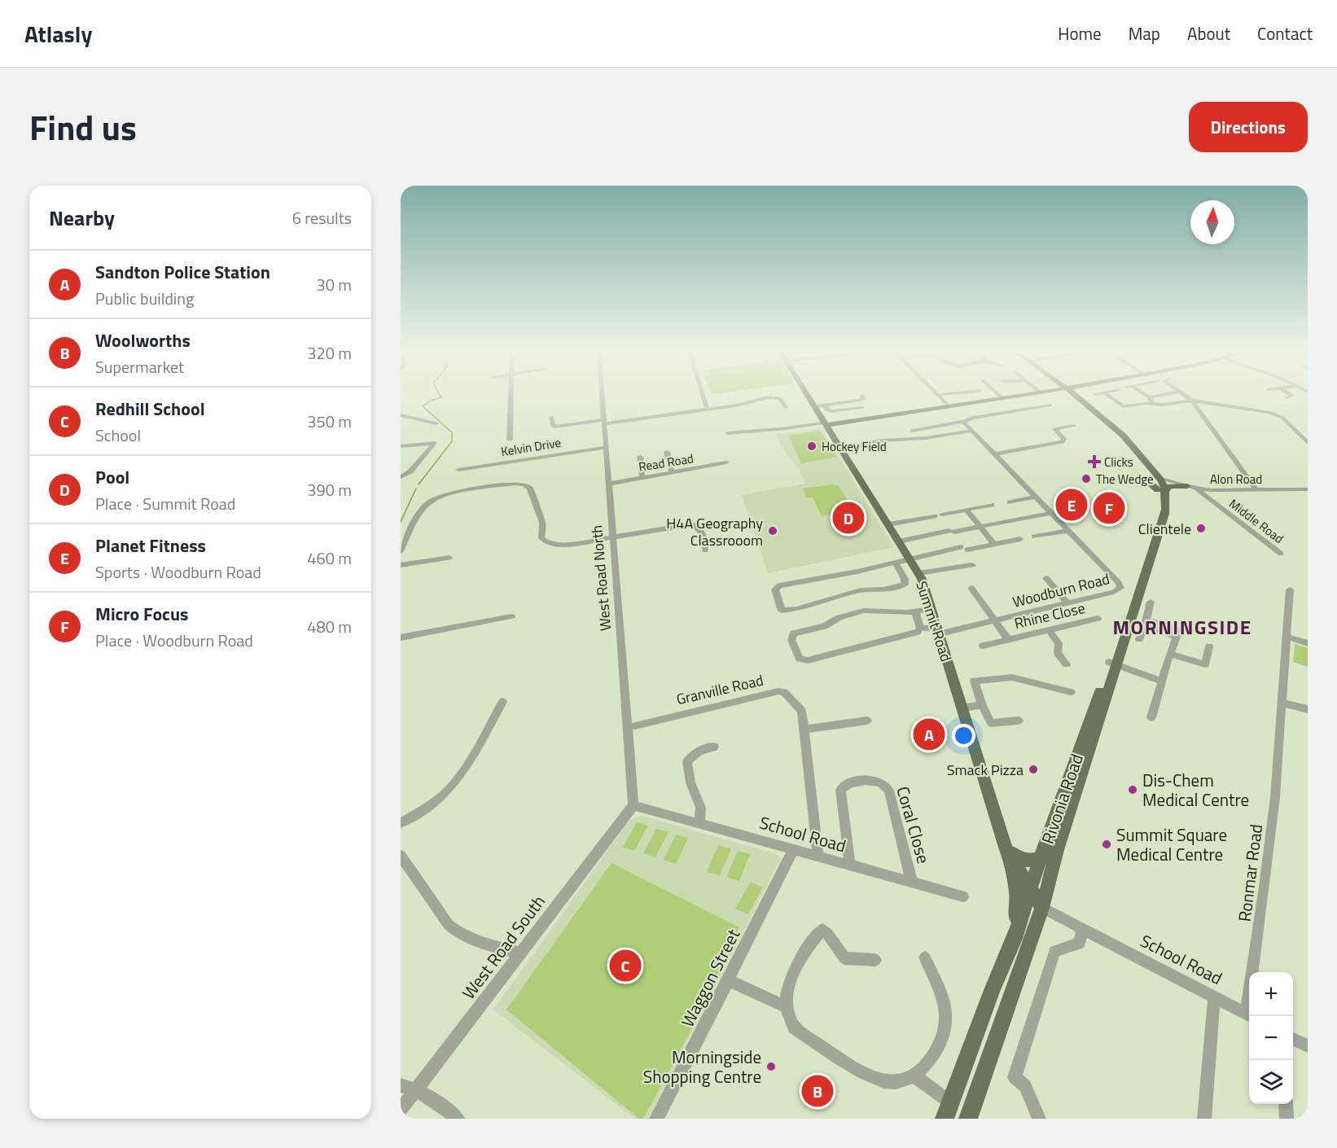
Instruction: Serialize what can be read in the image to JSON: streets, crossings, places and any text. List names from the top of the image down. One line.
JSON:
{"streets":{"main road":["Summit Road","Rivonia Road"],"street":["Kelvin Drive","Read Road","Alon Road","Middle Road","West Road North","Woodburn Road","Rhine Close","Granville Road","Coral Close","School Road","Ronmar Road","West Road South","Waggon Street"]},"crossings":[["Kelvin Drive","West Road North"],["Read Road","West Road North"],["Alon Road","Middle Road"],["West Road North","School Road"],["West Road North","West Road South"],["Woodburn Road","Rhine Close"],["Woodburn Road","Summit Road"],["Summit Road","Rivonia Road"],["Summit Road","School Road"],["Granville Road","School Road"],["Rivonia Road","School Road"],["Coral Close","School Road"],["School Road","West Road South"],["School Road","Waggon Street"]],"districts":["MORNINGSIDE"],"places":{"other":["Hockey Field","The Wedge","Clientele","H4A Geography Classrooom","Smack Pizza","Dis-Chem Medical Centre","Summit Square Medical Centre","Morningside Shopping Centre"],"health":["Clicks"]},"north":"top","page":{"header":"Atlasly","nav":["Home","Map","About","Contact"],"title":"Find us","buttons":"Directions","heading":["Nearby","6 results"],"list":[{"mark":"A","name":"Sandton Police Station","note":"Public building","value":"30 m"},{"mark":"B","name":"Woolworths","note":"Supermarket","value":"320 m"},{"mark":"C","name":"Redhill School","note":"School","value":"350 m"},{"mark":"D","name":"Pool","note":"Place · Summit Road","value":"390 m"},{"mark":"E","name":"Planet Fitness","note":"Sports · Woodburn Road","value":"460 m"},{"mark":"F","name":"Micro Focus","note":"Place · Woodburn Road","value":"480 m"}],"pins":["E","F","D","A","C","B"],"map_buttons":["+","−"]}}
